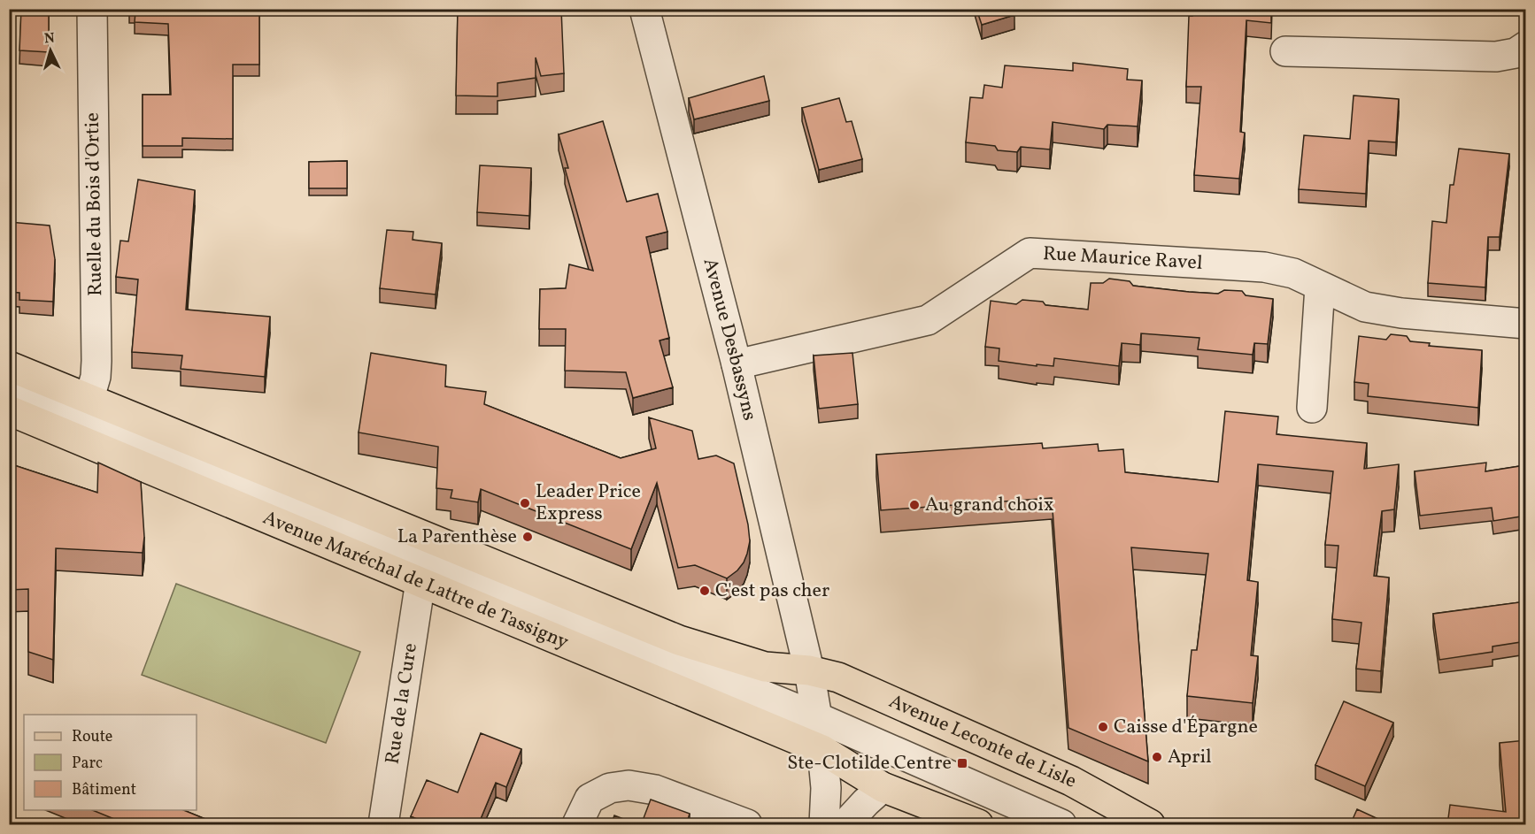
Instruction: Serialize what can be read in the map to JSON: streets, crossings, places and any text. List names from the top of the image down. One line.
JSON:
{"streets":{"main road":["Avenue Maréchal de Lattre de Tassigny","Avenue Leconte de Lisle"],"street":["Ruelle du Bois d'Ortie","Rue Maurice Ravel","Avenue Desbassyns","Rue de la Cure"]},"crossings":[["Rue Maurice Ravel","Avenue Desbassyns"],["Avenue Desbassyns","Avenue Maréchal de Lattre de Tassigny"],["Avenue Desbassyns","Avenue Leconte de Lisle"],["Avenue Maréchal de Lattre de Tassigny","Rue de la Cure"]],"places":{"other":["Leader Price Express","Au grand choix","La Parenthèse","C'est pas cher","Caisse d'Épargne","April"],"transit":["Ste-Clotilde Centre"]},"legend":["Route","Parc","Bâtiment"],"north":"top"}
